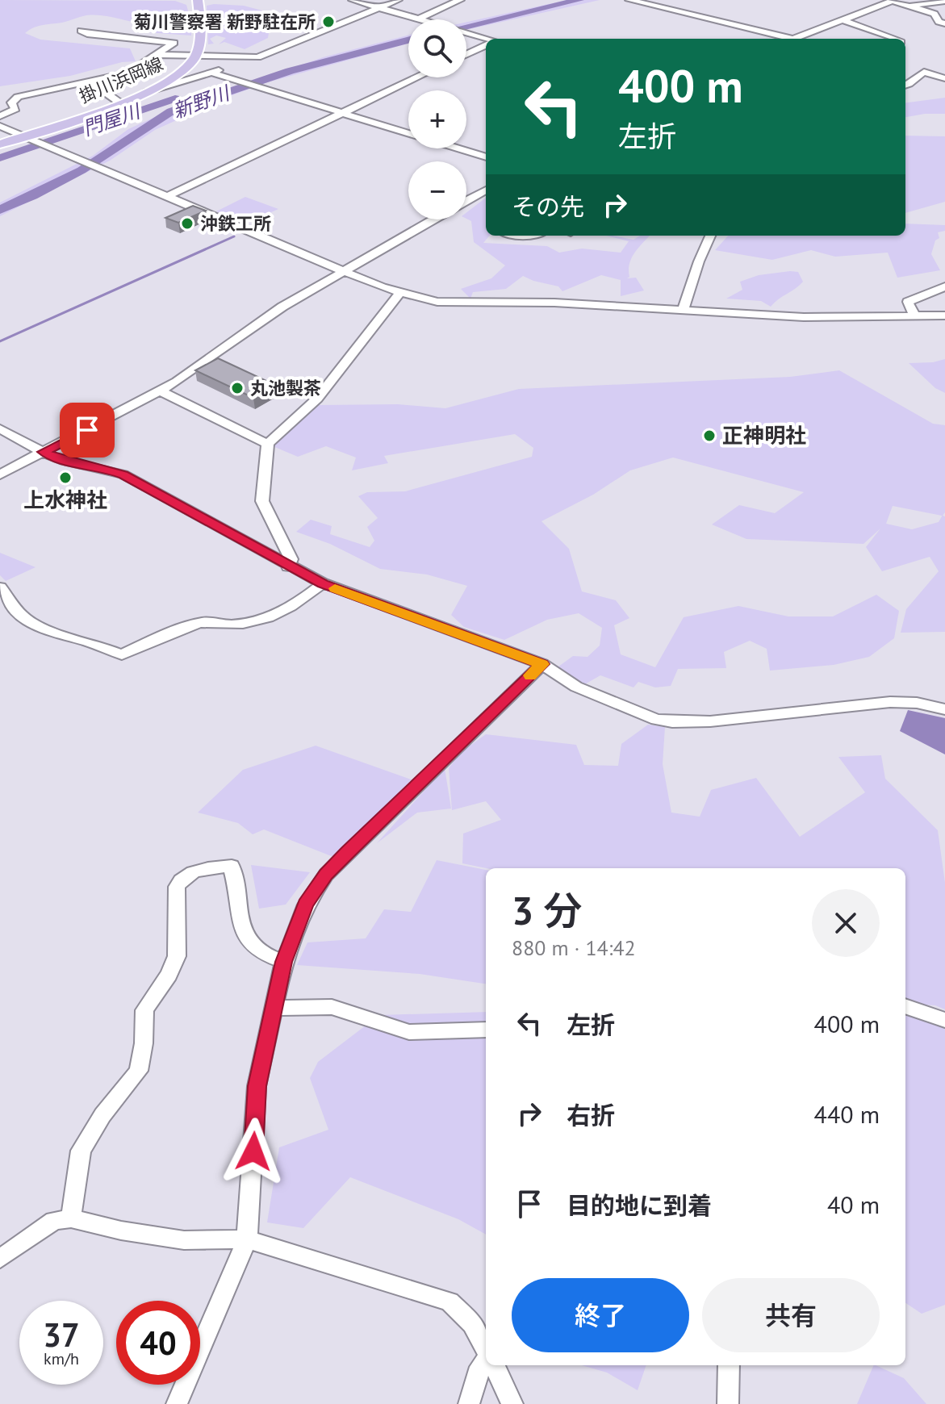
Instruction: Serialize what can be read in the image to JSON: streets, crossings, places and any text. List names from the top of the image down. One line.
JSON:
{"streets":{"main road":["掛川浜岡線"]},"water":["新野川","門屋川"],"places":["菊川警察署 新野駐在所","沖鉄工所","丸池製茶","正神明社","上水神社"],"page":{"map_buttons":["+","−"],"turn":["400 m","左折"],"then":"その先","heading":["3 分","880 m · 14:42"],"list":[{"name":"左折","value":"400 m"},{"name":"右折","value":"440 m"},{"name":"目的地に到着","value":"40 m"}],"buttons":["終了","共有"],"speed":"37 km/h","limit":"40"}}
